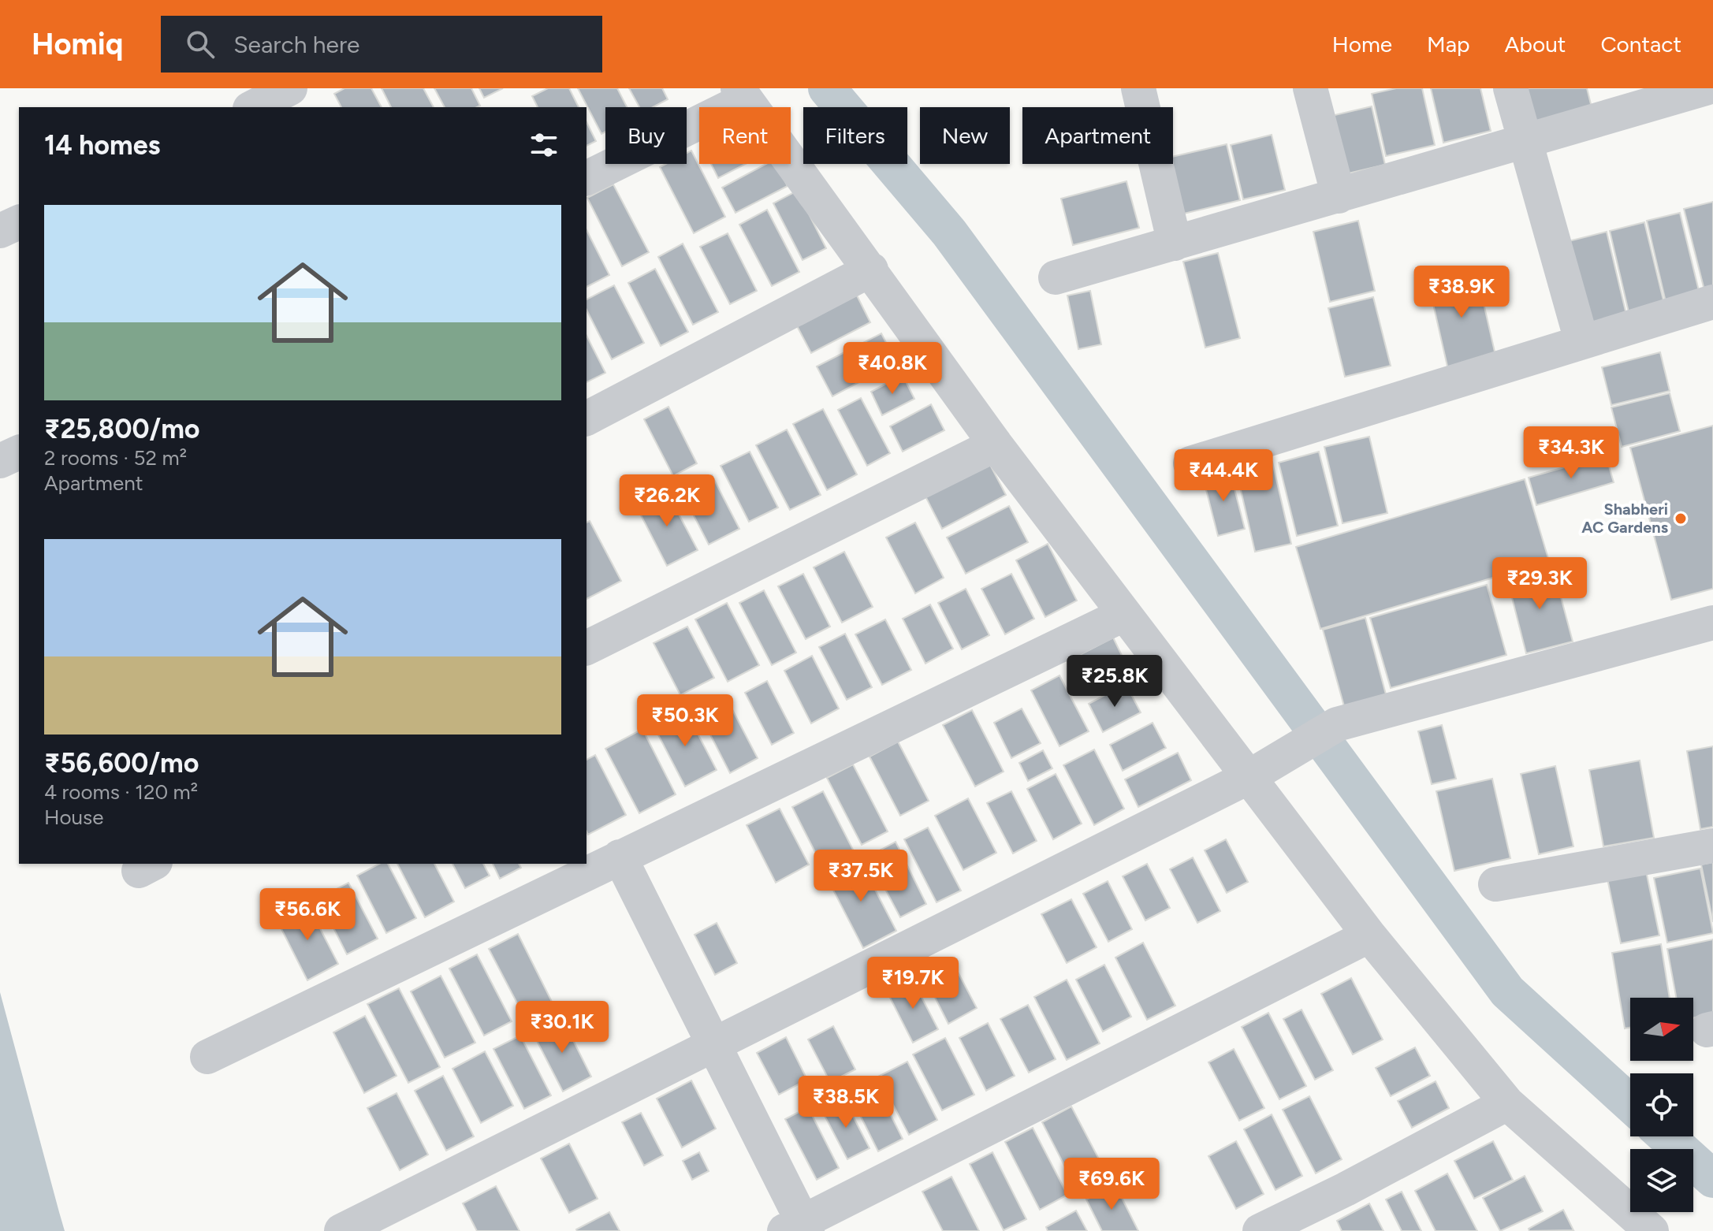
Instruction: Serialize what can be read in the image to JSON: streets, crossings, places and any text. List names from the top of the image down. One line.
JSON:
{"places":["Shabheri AC Gardens"],"north":"right","page":{"header":"Homiq","search":"Search here","nav":["Home","Map","About","Contact"],"chip":["Buy","Rent","Filters","New","Apartment"],"heading":"14 homes","list":[{"name":"₹25,800/mo","note":"2 rooms · 52 m² · Apartment"},{"name":"₹56,600/mo","note":"4 rooms · 120 m² · House"}],"price":["₹38.9K","₹40.8K","₹34.3K","₹44.4K","₹26.2K","₹29.3K","₹25.8K","₹50.3K","₹37.5K","₹56.6K","₹19.7K","₹30.1K","₹38.5K","₹69.6K"]}}
